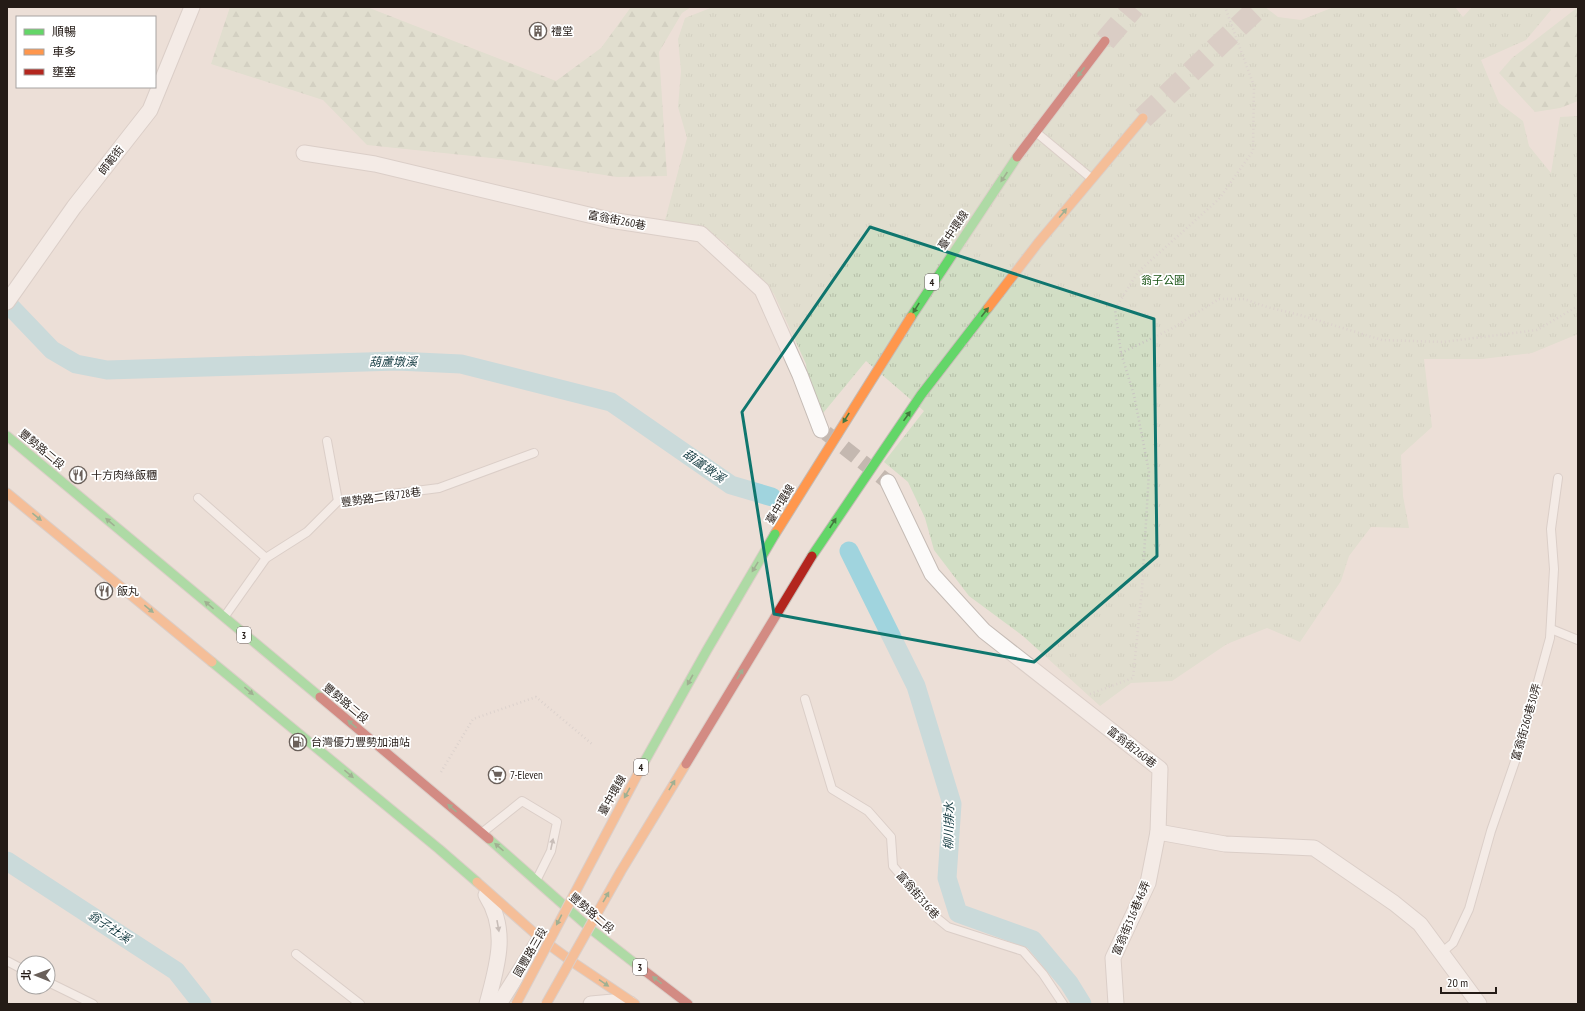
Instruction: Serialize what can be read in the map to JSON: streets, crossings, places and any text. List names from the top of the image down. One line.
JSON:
{"streets":{"main road":["臺中環線","4","豐勢路二段","3"],"street":["師範街","富翁街260巷","富翁街316巷46弄","國豐路三段"],"lane":["豐勢路二段728巷","富翁街260巷30弄","富翁街316巷"]},"crossings":[["富翁街260巷","富翁街316巷46弄"],["豐勢路二段","豐勢路二段728巷"],["豐勢路二段","國豐路三段"]],"one_way":["國豐路三段"],"water":["葫蘆墩溪","柳川排水","翁子社溪"],"parks":["翁子公園"],"places":{"building":["禮堂"],"restaurant":["十方肉絲飯糰","飯丸"],"fuel station":["台灣優力豐勢加油站"],"supermarket":["7-Eleven"]},"legend":["順暢","車多","壅塞"],"scale_bar":"20 m","north":"left"}
